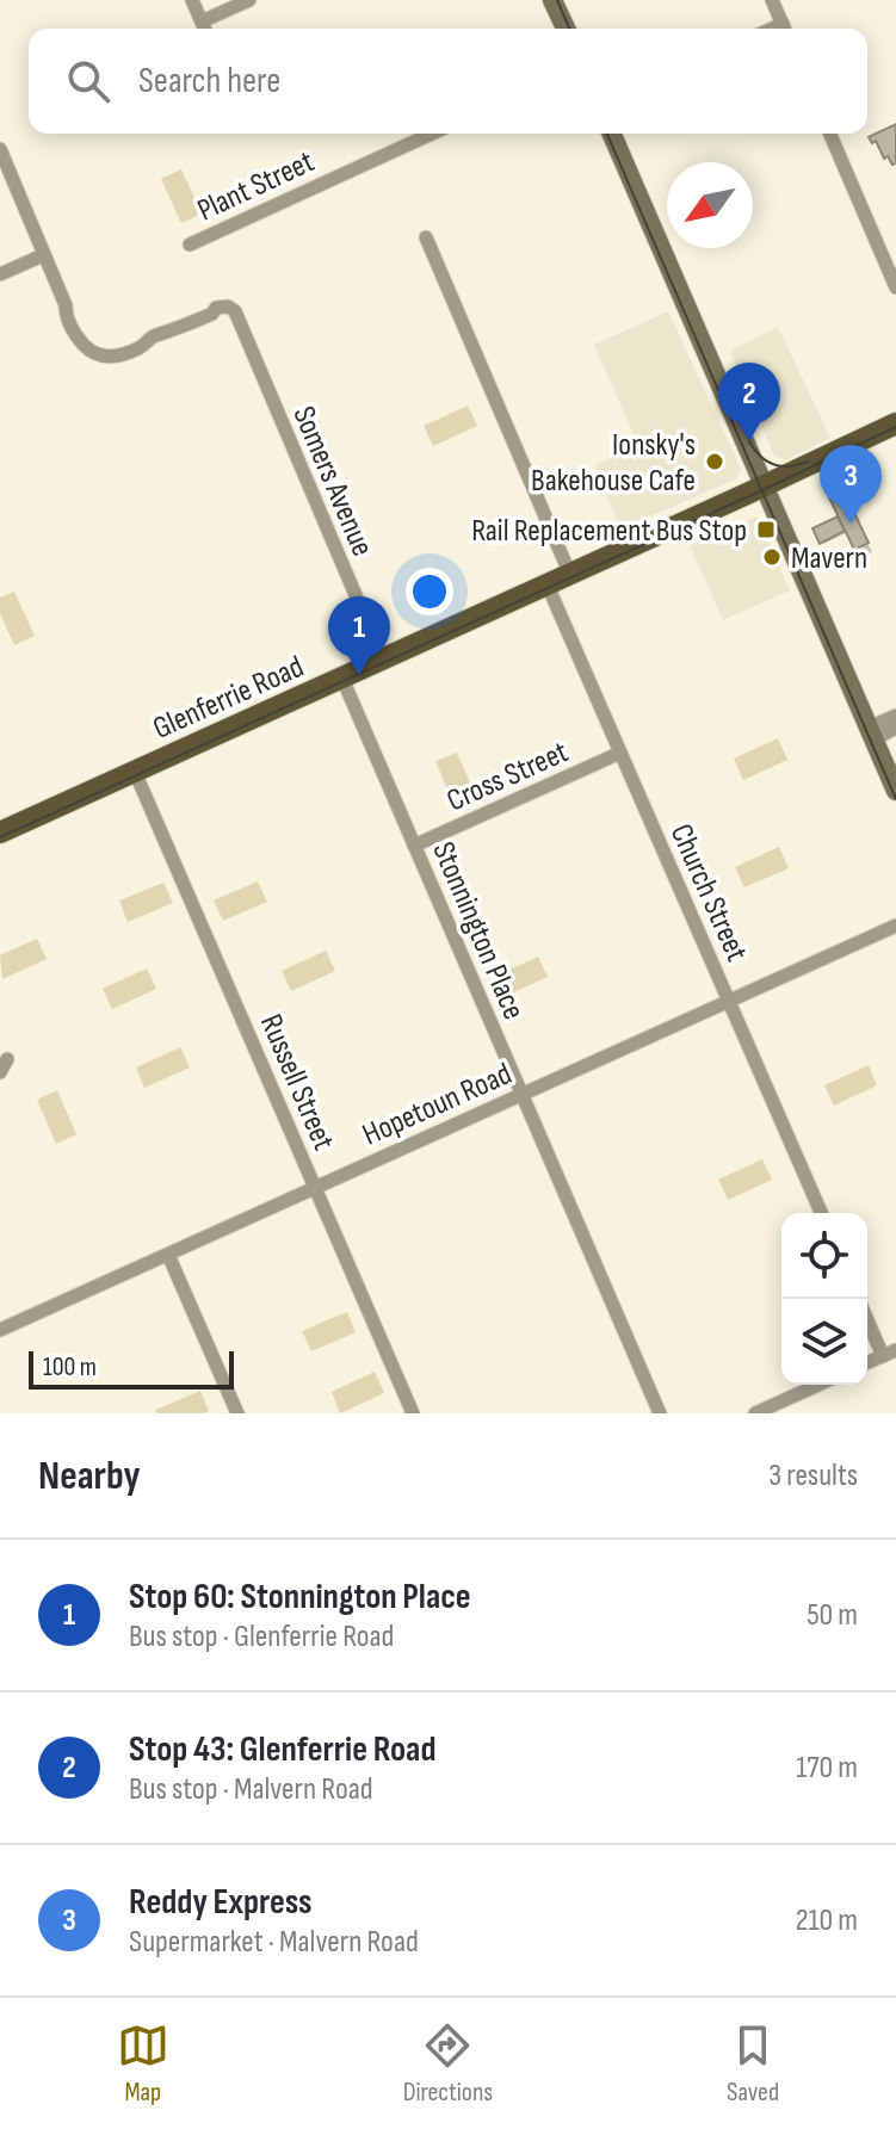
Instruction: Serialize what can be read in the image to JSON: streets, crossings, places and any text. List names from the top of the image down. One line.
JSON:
{"streets":{"main road":["Glenferrie Road"],"street":["Plant Street","Somers Avenue","Cross Street","Church Street","Stonnington Place","Russell Street","Hopetoun Road"]},"crossings":[["Somers Avenue","Glenferrie Road"],["Glenferrie Road","Church Street"],["Glenferrie Road","Stonnington Place"],["Glenferrie Road","Russell Street"],["Cross Street","Church Street"],["Cross Street","Stonnington Place"],["Church Street","Hopetoun Road"],["Stonnington Place","Hopetoun Road"],["Russell Street","Hopetoun Road"]],"places":{"other":["Ionsky's Bakehouse Cafe","Mavern"],"transit":["Rail Replacement Bus Stop"]},"scale_bar":"100 m","north":"bottom left","page":{"search":"Search here","pins":["2","3","1"],"scale":"100 m","heading":["Nearby","3 results"],"list":[{"mark":"1","name":"Stop 60: Stonnington Place","note":"Bus stop · Glenferrie Road","value":"50 m"},{"mark":"2","name":"Stop 43: Glenferrie Road","note":"Bus stop · Malvern Road","value":"170 m"},{"mark":"3","name":"Reddy Express","note":"Supermarket · Malvern Road","value":"210 m"}],"nav":["Map","Directions","Saved"]}}
